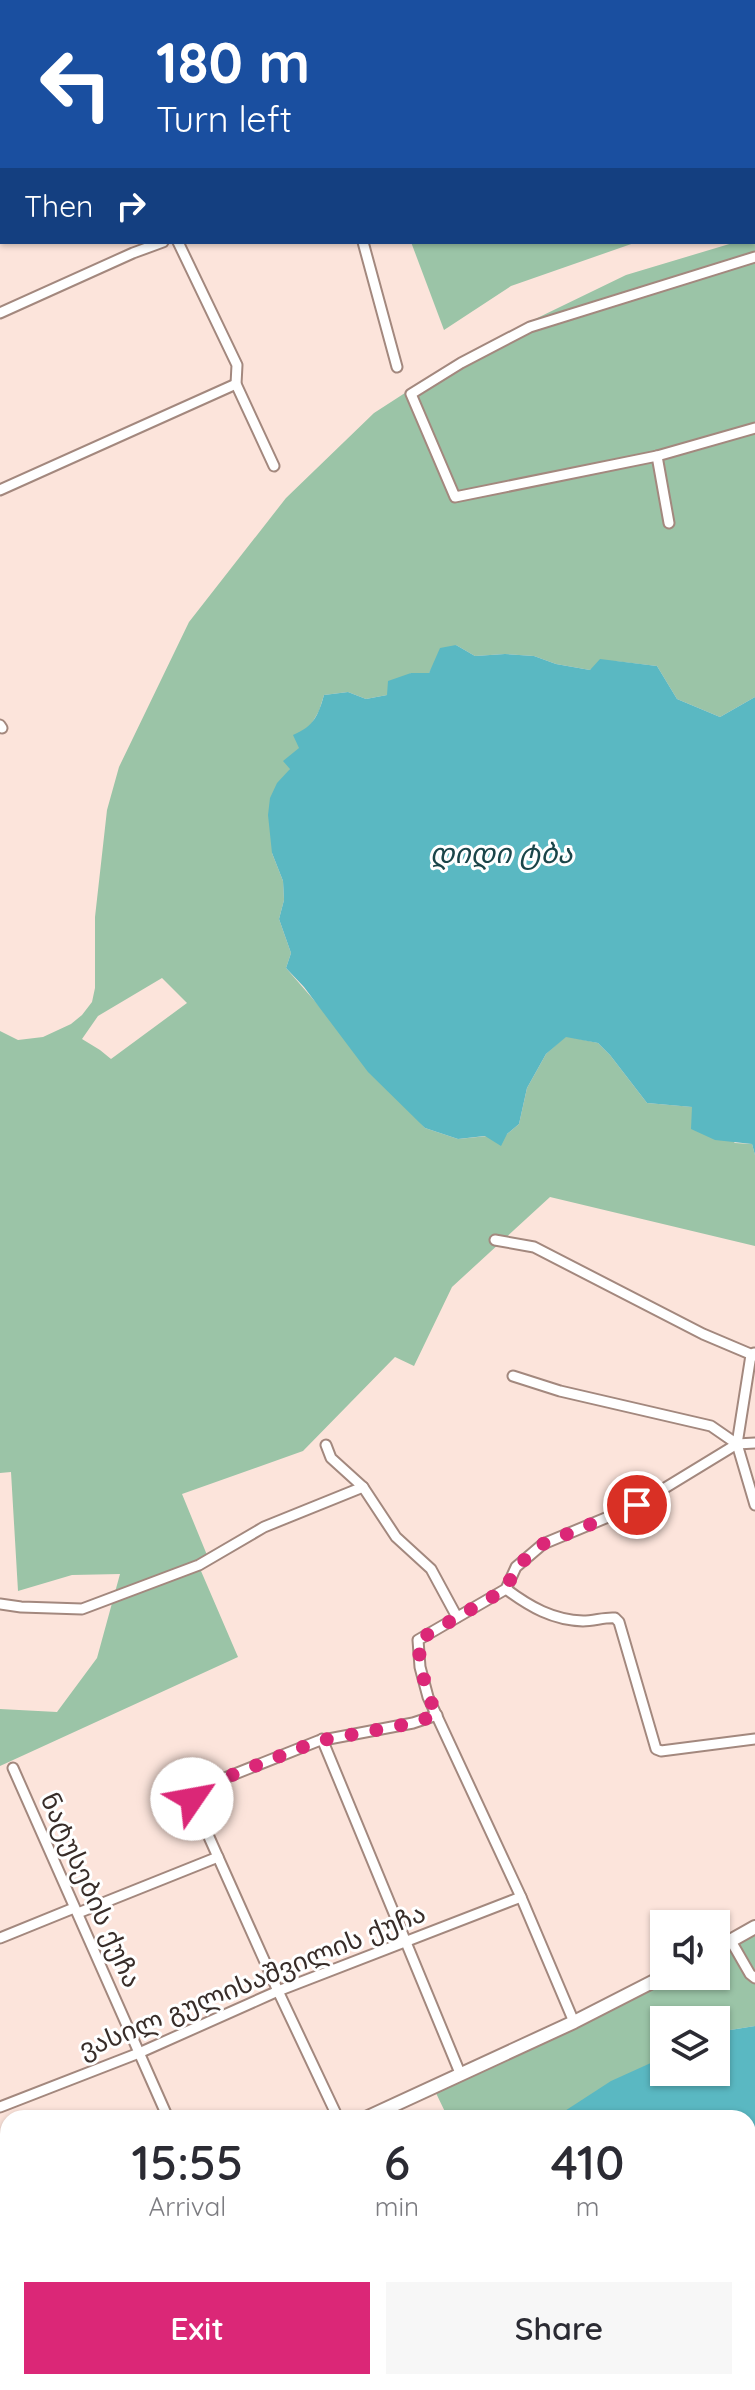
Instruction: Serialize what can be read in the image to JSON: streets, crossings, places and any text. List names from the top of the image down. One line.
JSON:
{"streets":{"street":["ნატუსების ქუჩა","ვასილ გულისაშვილის ქუჩა"]},"crossings":[["ნატუსების ქუჩა","ვასილ გულისაშვილის ქუჩა"]],"water":["დიდი ტბა"],"page":{"turn":["180 m","Turn left"],"then":"Then","eta":["15:55","Arrival","6","min","410","m"],"buttons":["Exit","Share"]}}
